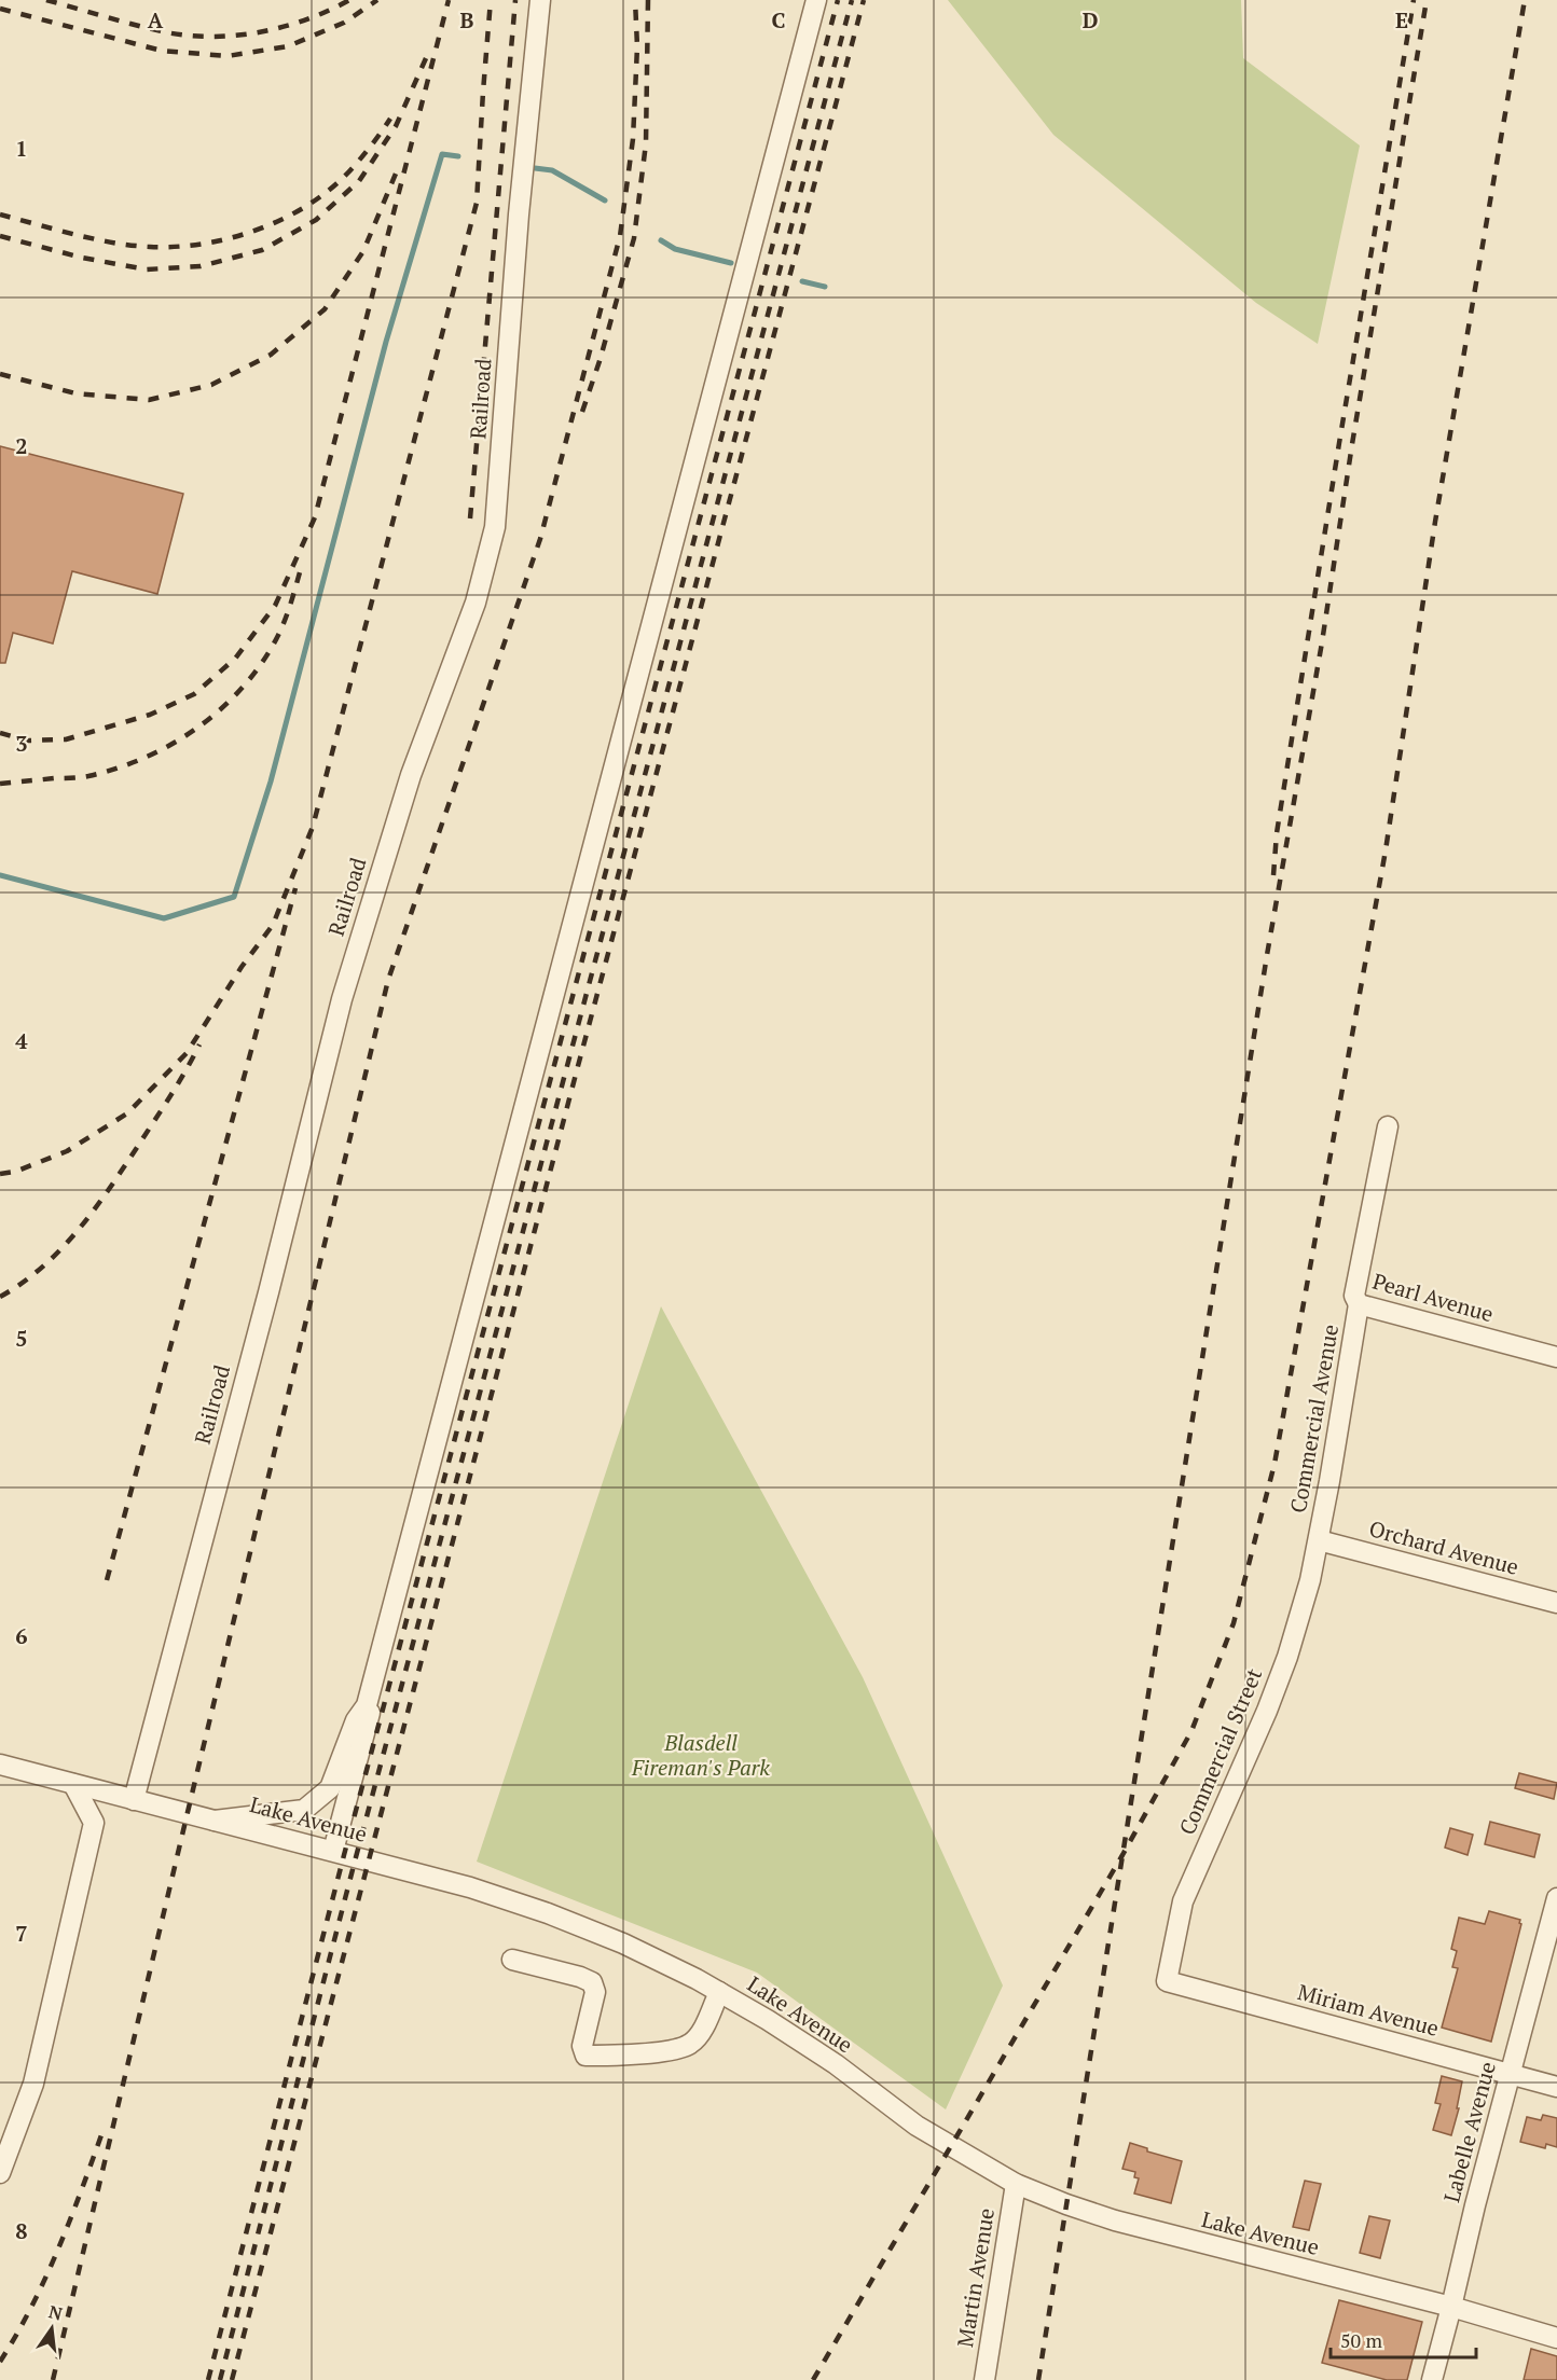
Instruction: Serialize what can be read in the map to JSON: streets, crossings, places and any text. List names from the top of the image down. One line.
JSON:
{"streets":{"street":["Railroad","Pearl Avenue","Commercial Avenue","Orchard Avenue","Commercial Street","Lake Avenue","Miriam Avenue","Labelle Avenue","Martin Avenue"]},"crossings":[["Railroad","Lake Avenue"],["Pearl Avenue","Commercial Avenue"],["Commercial Avenue","Orchard Avenue"],["Commercial Avenue","Commercial Street"],["Orchard Avenue","Commercial Street"],["Commercial Street","Miriam Avenue"],["Lake Avenue","Labelle Avenue"],["Lake Avenue","Martin Avenue"],["Miriam Avenue","Labelle Avenue"]],"parks":["Blasdell Fireman's Park"],"scale_bar":"50 m","north":"top","grid":{"columns":["A","B","C","D","E"],"rows":["1","2","3","4","5","6","7","8"]}}
